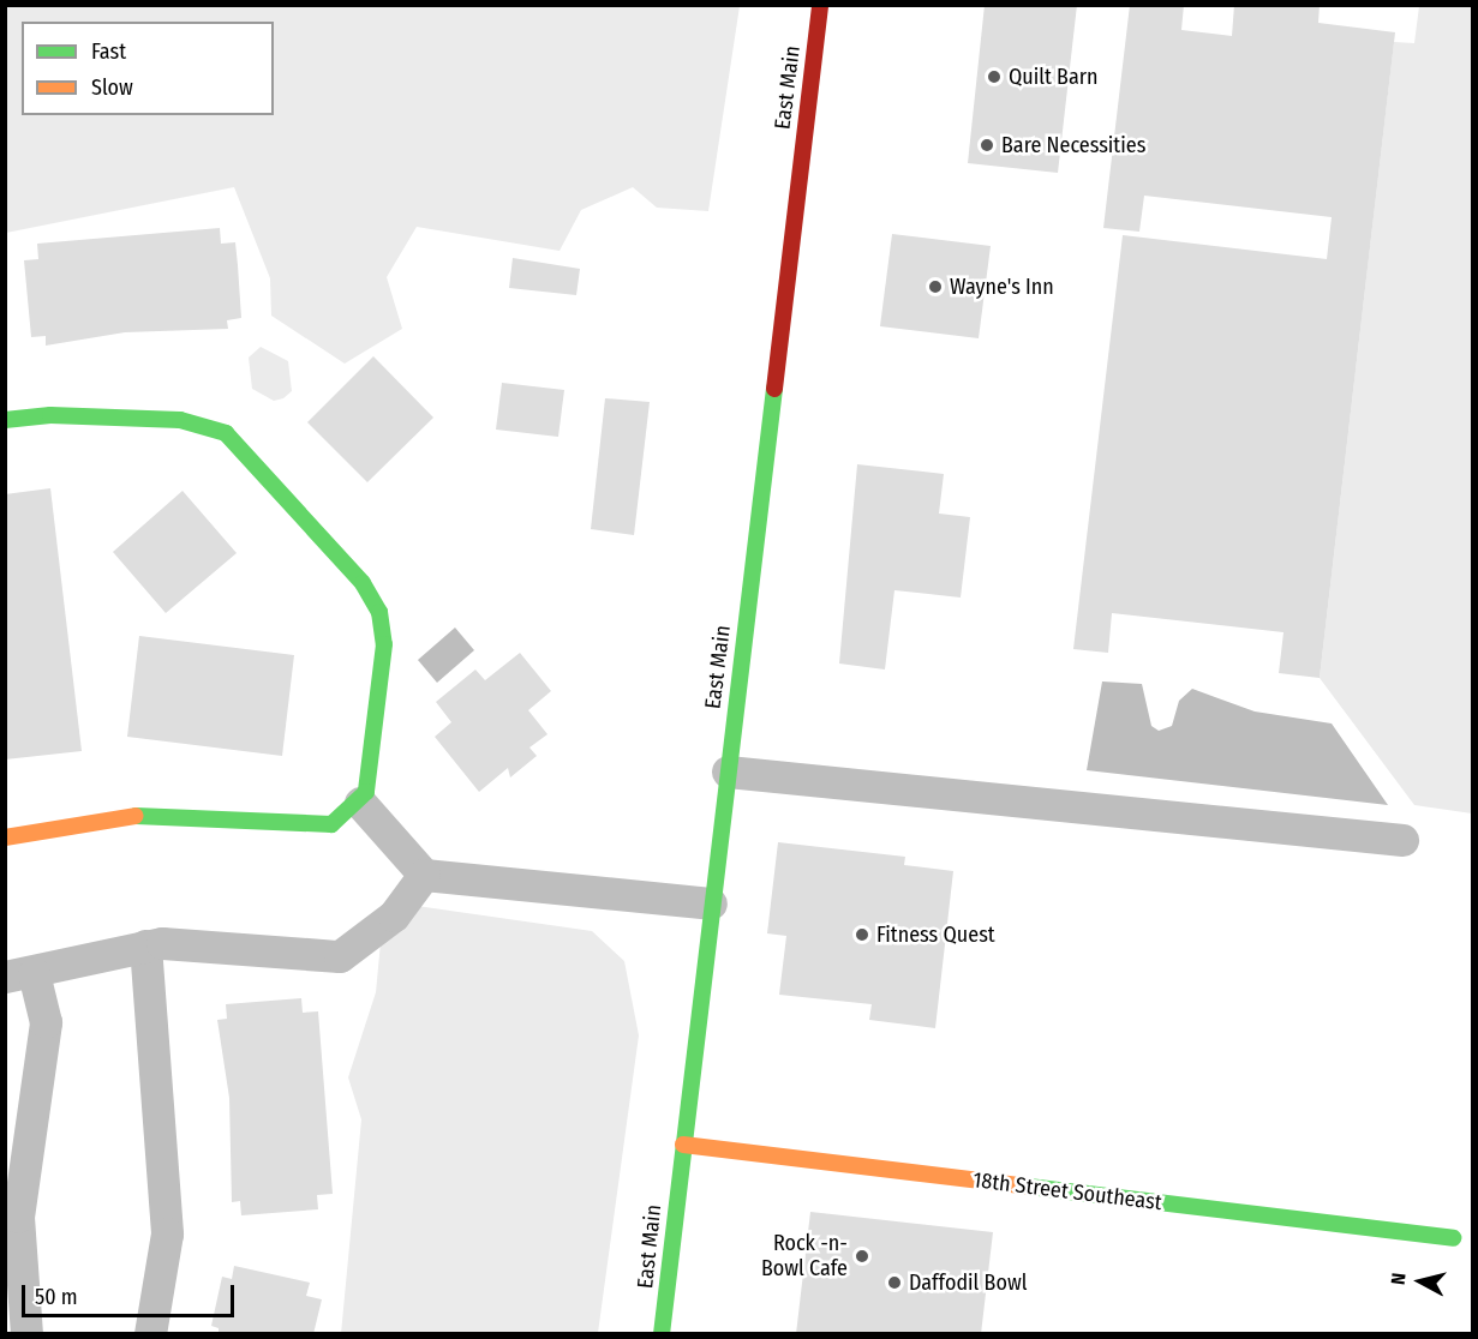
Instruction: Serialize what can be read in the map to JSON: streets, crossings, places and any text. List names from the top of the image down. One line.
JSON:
{"streets":{"street":["East Main","18th Street Southeast"]},"crossings":[["East Main","18th Street Southeast"]],"places":["Quilt Barn","Bare Necessities","Wayne's Inn","Fitness Quest","Rock -n- Bowl Cafe","Daffodil Bowl"],"legend":["Fast","Slow"],"scale_bar":"50 m","north":"left"}
